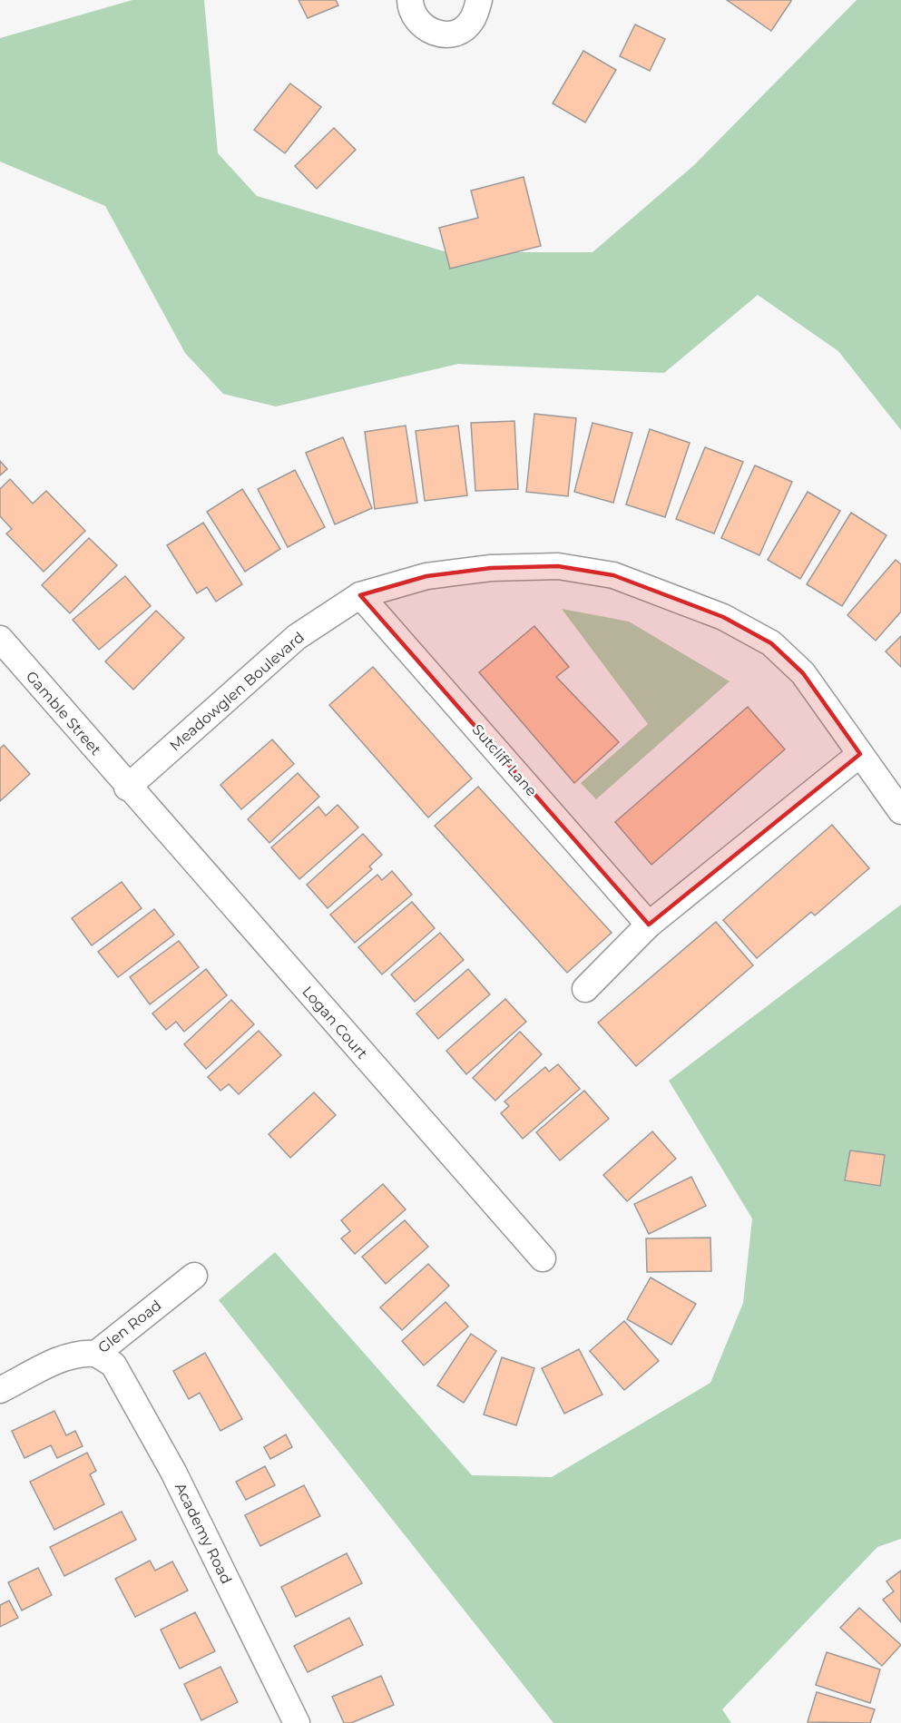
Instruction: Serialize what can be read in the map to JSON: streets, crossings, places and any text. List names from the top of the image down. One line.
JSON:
{"streets":{"street":["Meadowglen Boulevard","Gamble Street","Sutcliff Lane","Logan Court","Glen Road","Academy Road"]},"crossings":[["Meadowglen Boulevard","Gamble Street"],["Meadowglen Boulevard","Sutcliff Lane"],["Meadowglen Boulevard","Logan Court"],["Gamble Street","Logan Court"],["Glen Road","Academy Road"]]}
